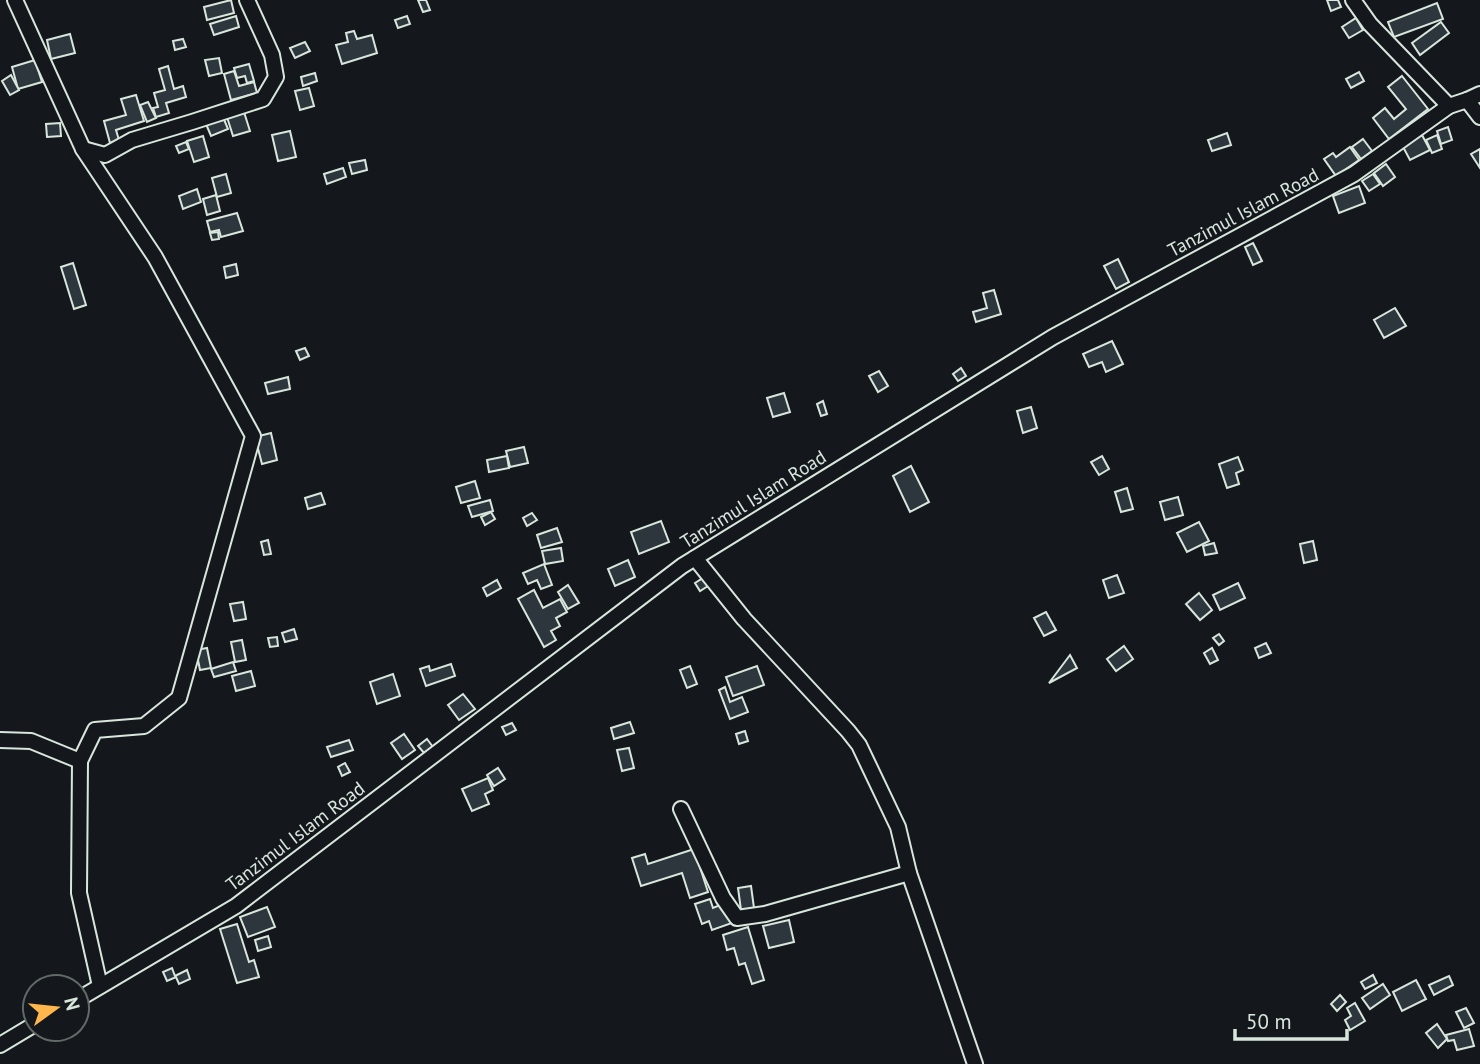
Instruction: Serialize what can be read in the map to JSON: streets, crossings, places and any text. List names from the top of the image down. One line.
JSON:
{"streets":{"street":["Tanzimul Islam Road"]},"scale_bar":"50 m","north":"right"}
